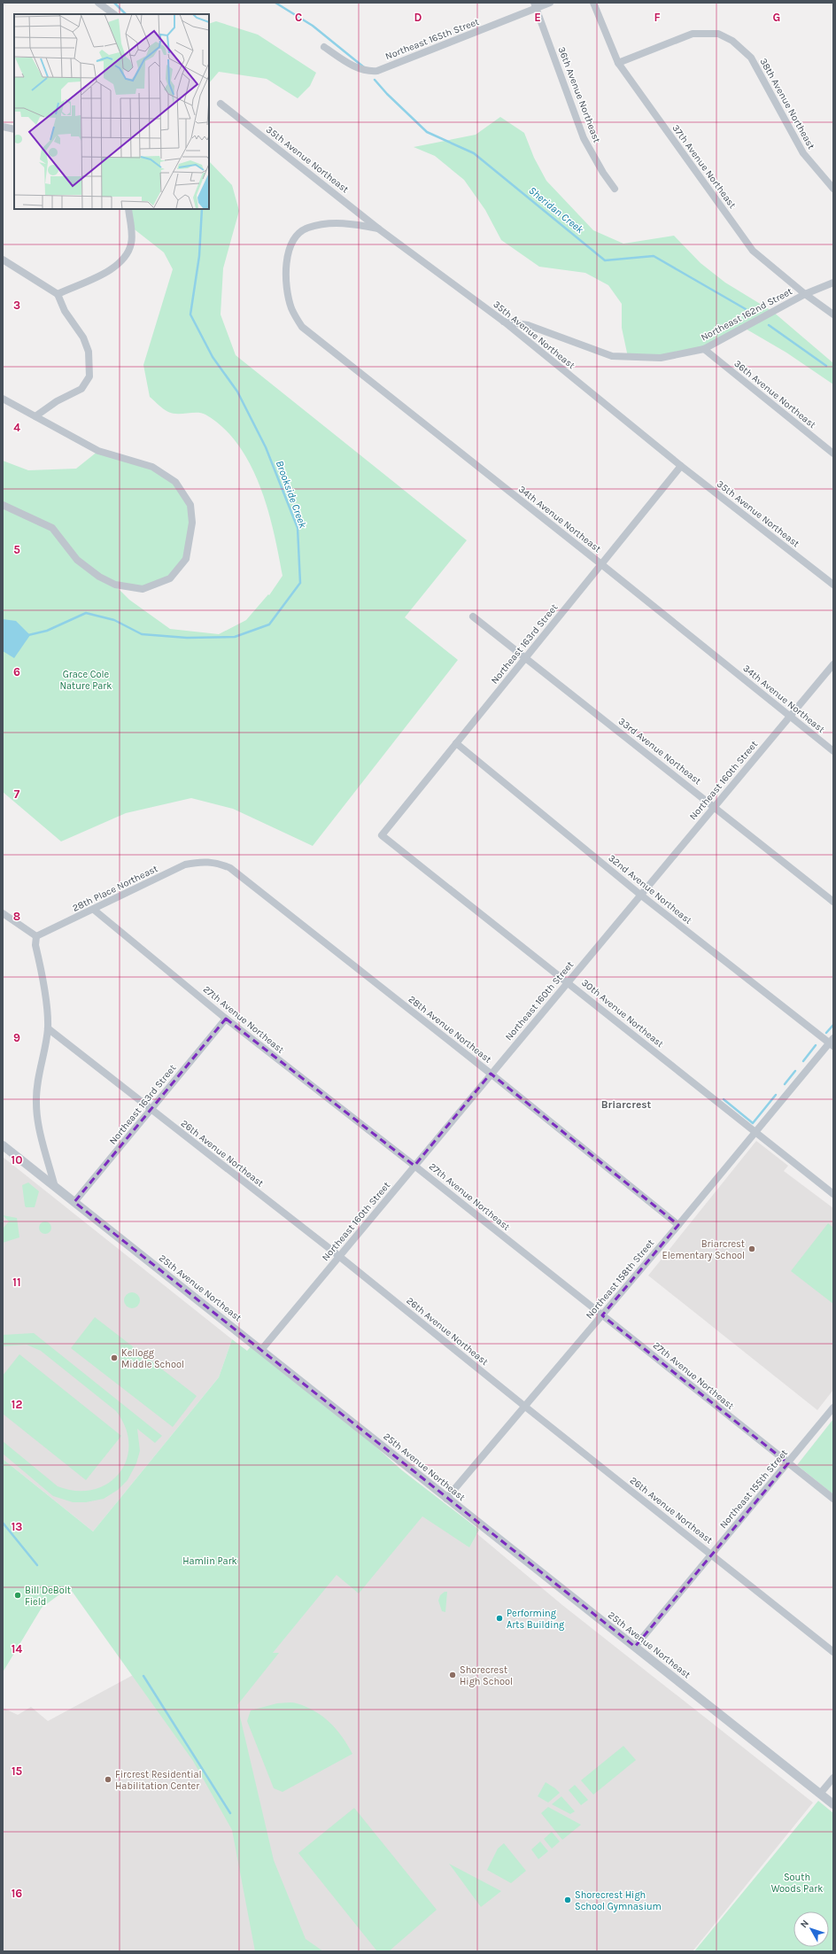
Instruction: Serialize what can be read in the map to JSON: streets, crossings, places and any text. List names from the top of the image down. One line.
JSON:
{"streets":{"street":["Northeast 165th Street","36th Avenue Northeast","38th Avenue Northeast","35th Avenue Northeast","37th Avenue Northeast","Northeast 162nd Street","34th Avenue Northeast","Northeast 163rd Street","33rd Avenue Northeast","Northeast 160th Street","28th Place Northeast","32nd Avenue Northeast","30th Avenue Northeast","27th Avenue Northeast","28th Avenue Northeast","26th Avenue Northeast","Northeast 158th Street","25th Avenue Northeast","Northeast 155th Street"]},"crossings":[["Northeast 165th Street","36th Avenue Northeast"],["36th Avenue Northeast","Northeast 162nd Street"],["38th Avenue Northeast","37th Avenue Northeast"],["35th Avenue Northeast","Northeast 162nd Street"],["35th Avenue Northeast","34th Avenue Northeast"],["35th Avenue Northeast","Northeast 163rd Street"],["37th Avenue Northeast","Northeast 162nd Street"],["34th Avenue Northeast","Northeast 163rd Street"],["34th Avenue Northeast","Northeast 160th Street"],["Northeast 163rd Street","33rd Avenue Northeast"],["Northeast 163rd Street","32nd Avenue Northeast"],["Northeast 163rd Street","30th Avenue Northeast"],["Northeast 163rd Street","27th Avenue Northeast"],["Northeast 163rd Street","26th Avenue Northeast"],["Northeast 163rd Street","25th Avenue Northeast"],["33rd Avenue Northeast","Northeast 160th Street"],["Northeast 160th Street","32nd Avenue Northeast"],["Northeast 160th Street","30th Avenue Northeast"],["Northeast 160th Street","27th Avenue Northeast"],["Northeast 160th Street","28th Avenue Northeast"],["Northeast 160th Street","26th Avenue Northeast"],["Northeast 160th Street","25th Avenue Northeast"],["28th Place Northeast","27th Avenue Northeast"],["28th Place Northeast","28th Avenue Northeast"],["32nd Avenue Northeast","Northeast 158th Street"],["30th Avenue Northeast","Northeast 158th Street"],["27th Avenue Northeast","Northeast 158th Street"],["27th Avenue Northeast","Northeast 155th Street"],["28th Avenue Northeast","Northeast 158th Street"],["26th Avenue Northeast","Northeast 158th Street"],["26th Avenue Northeast","Northeast 155th Street"],["Northeast 158th Street","25th Avenue Northeast"],["25th Avenue Northeast","Northeast 155th Street"]],"districts":["Briarcrest"],"water":["Sheridan Creek","Brookside Creek"],"parks":["Grace Cole Nature Park","Hamlin Park","South Woods Park"],"places":["Briarcrest Elementary School","Kellogg Middle School","Bill DeBolt Field","Performing Arts Building","Shorecrest High School","Fircrest Residential Habilitation Center","Shorecrest High School Gymnasium"],"north":"top left","grid":{"columns":["C","D","E","F","G"],"rows":["3","4","5","6","7","8","9","10","11","12","13","14","15","16"]}}
